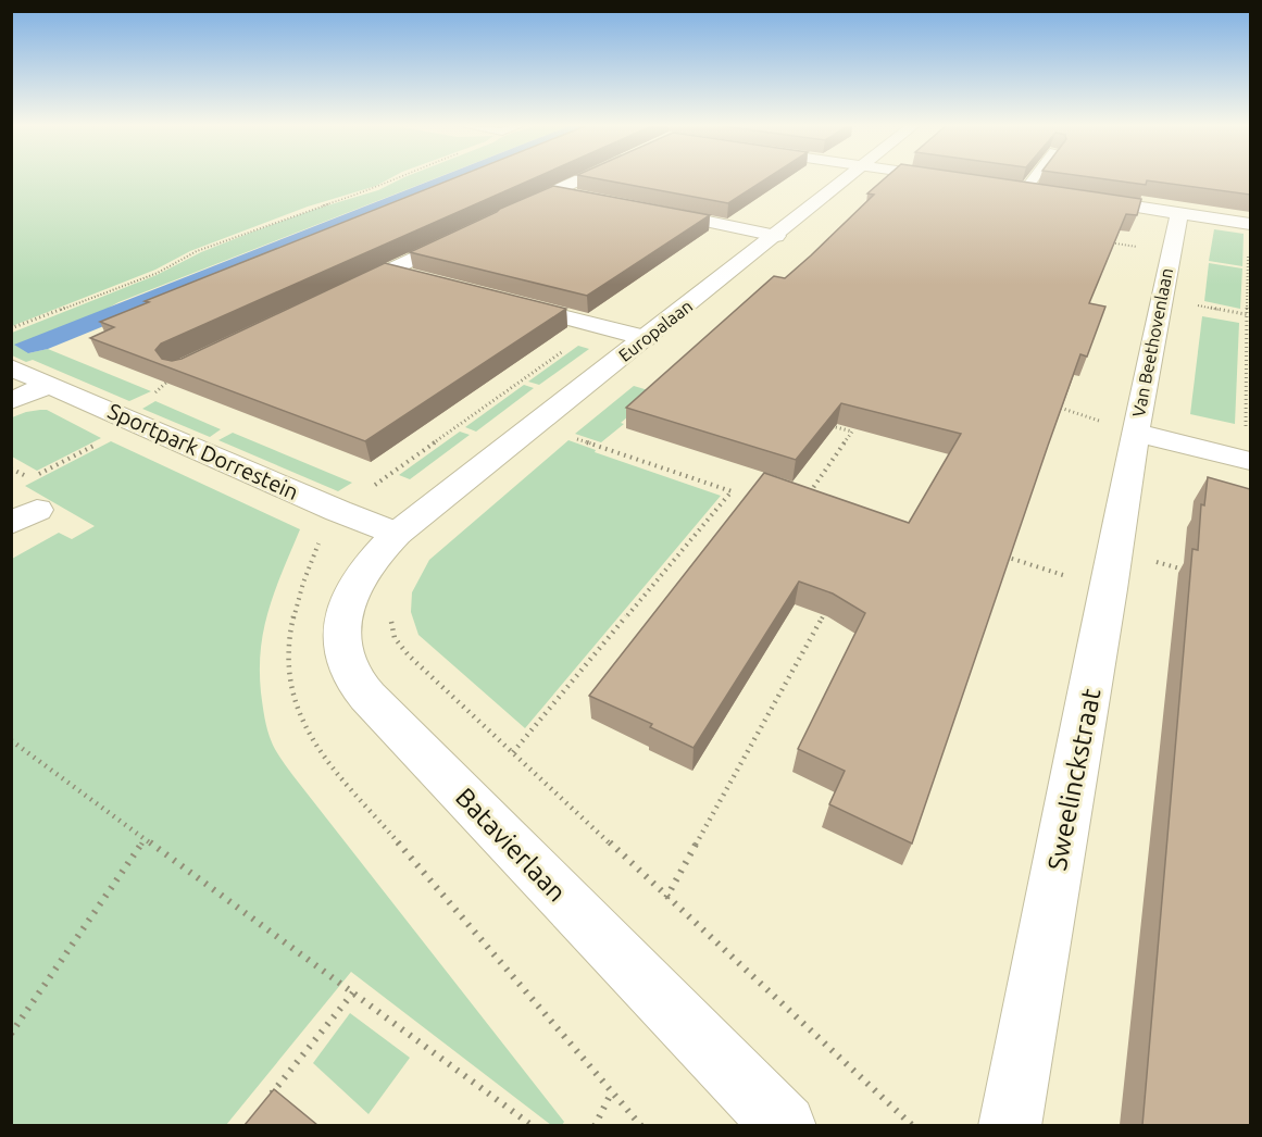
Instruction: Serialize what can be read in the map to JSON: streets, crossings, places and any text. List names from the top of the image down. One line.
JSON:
{"streets":{"street":["Europalaan","Van Beethovenlaan","Sportpark Dorrestein","Sweelinckstraat","Batavierlaan"]},"crossings":[["Europalaan","Sportpark Dorrestein"],["Europalaan","Batavierlaan"],["Van Beethovenlaan","Sweelinckstraat"],["Sportpark Dorrestein","Batavierlaan"]]}
